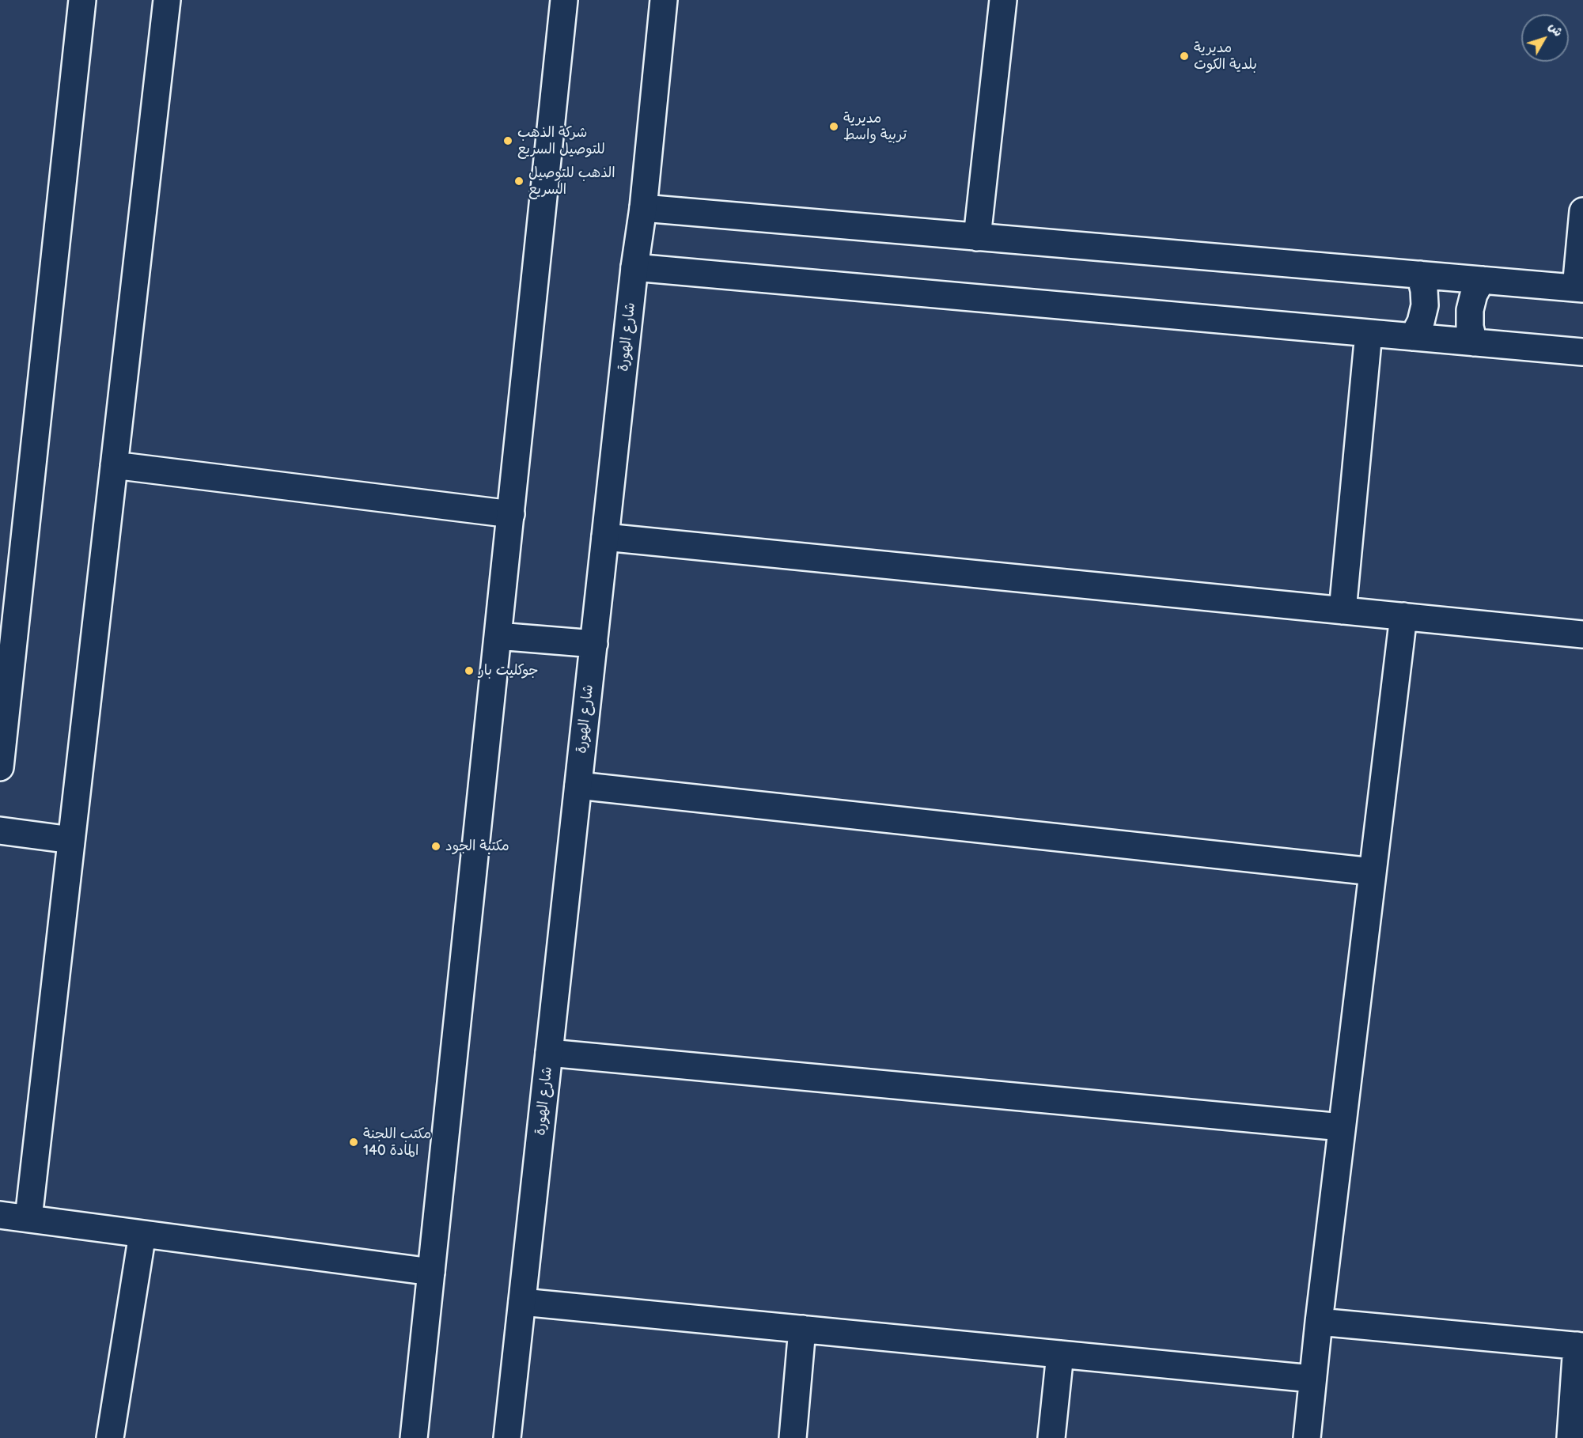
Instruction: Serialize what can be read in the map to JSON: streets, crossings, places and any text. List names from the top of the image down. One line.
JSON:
{"streets":{"street":["شارع الهورة"]},"places":["مديرية بلدية الكوت","مديرية تربية واسط","شركة الذهب للتوصيل السريع","الذهب للتوصيل السريع","جوكليت بار","مكتبة الجود","مكتب اللجنة المادة 140"],"north":"top right"}
